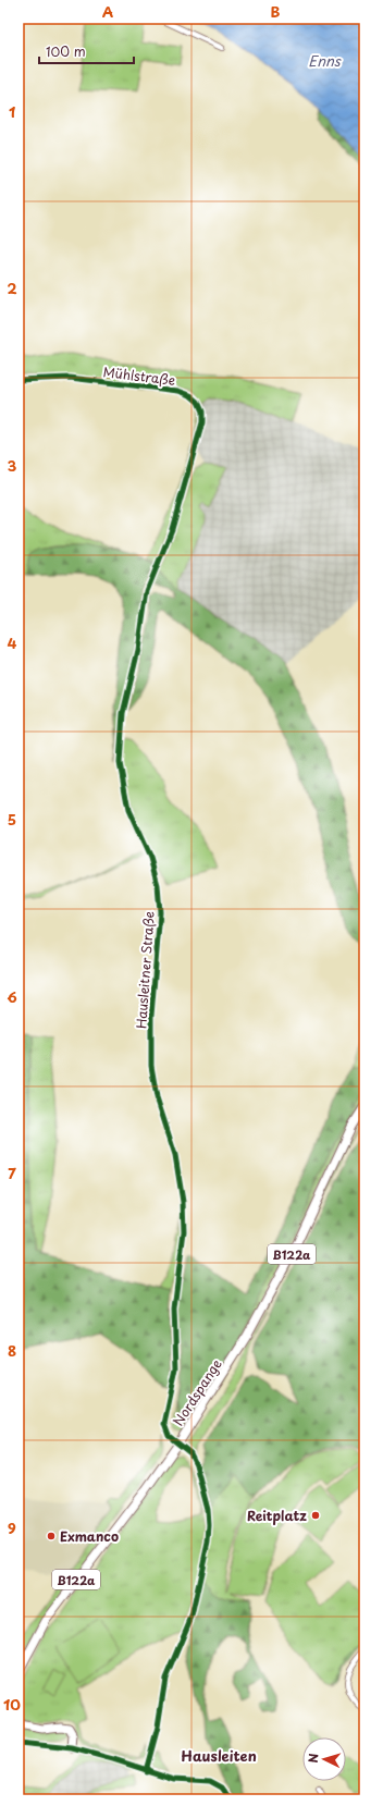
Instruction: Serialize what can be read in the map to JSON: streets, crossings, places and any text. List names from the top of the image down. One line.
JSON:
{"streets":{"main road":["B122a","Nordspange"],"street":["Mühlstraße","Hausleitner Straße"]},"crossings":[["Mühlstraße","Hausleitner Straße"],["Hausleitner Straße","Nordspange"]],"districts":["Hausleiten"],"water":["Enns"],"places":["Reitplatz","Exmanco"],"scale_bar":"100 m","north":"left","grid":{"columns":["A","B"],"rows":["1","2","3","4","5","6","7","8","9","10"]}}
